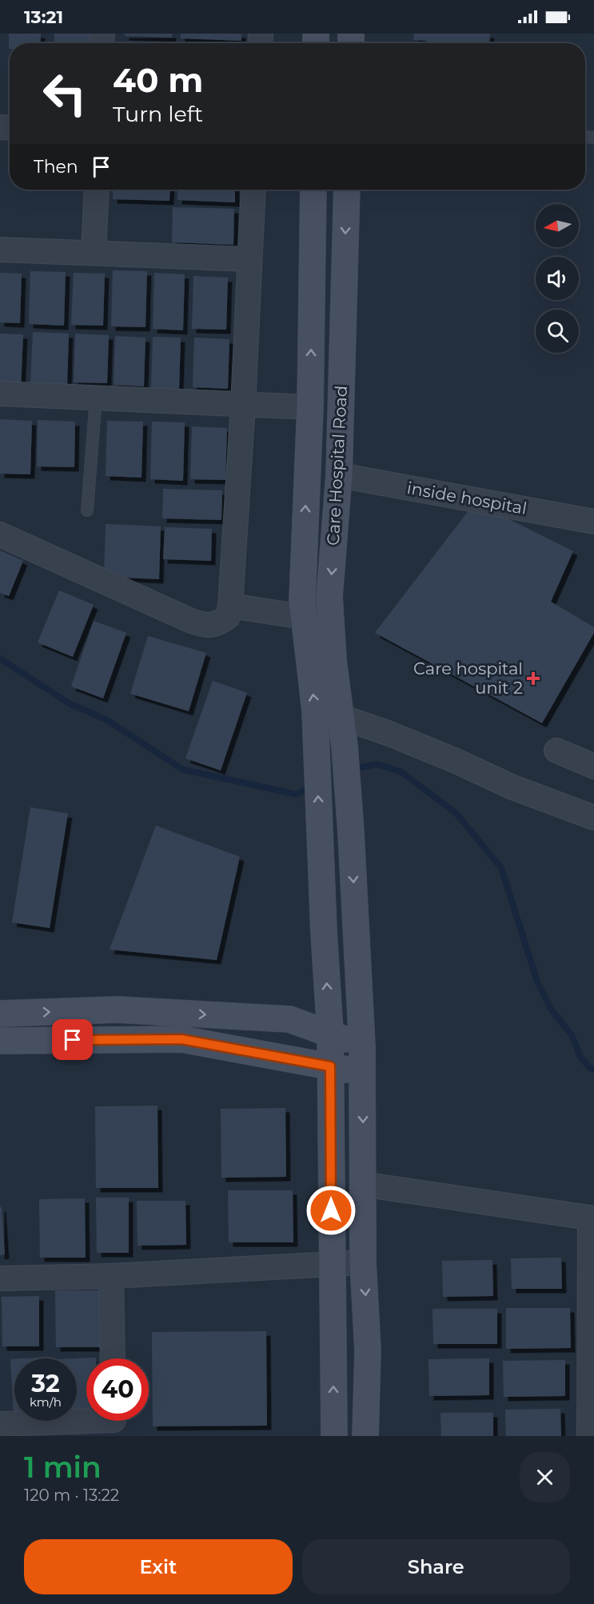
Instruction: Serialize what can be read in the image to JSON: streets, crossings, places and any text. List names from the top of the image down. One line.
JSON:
{"streets":{"street":["Care Hospital Road","inside hospital"]},"crossings":[["Care Hospital Road","inside hospital"]],"places":{"health":["Care hospital unit 2"]},"north":"left","page":{"status":"13:21","turn":["40 m","Turn left"],"then":"Then","speed":"32 km/h","limit":"40","heading":["1 min","120 m · 13:22"],"buttons":["Exit","Share"]}}
